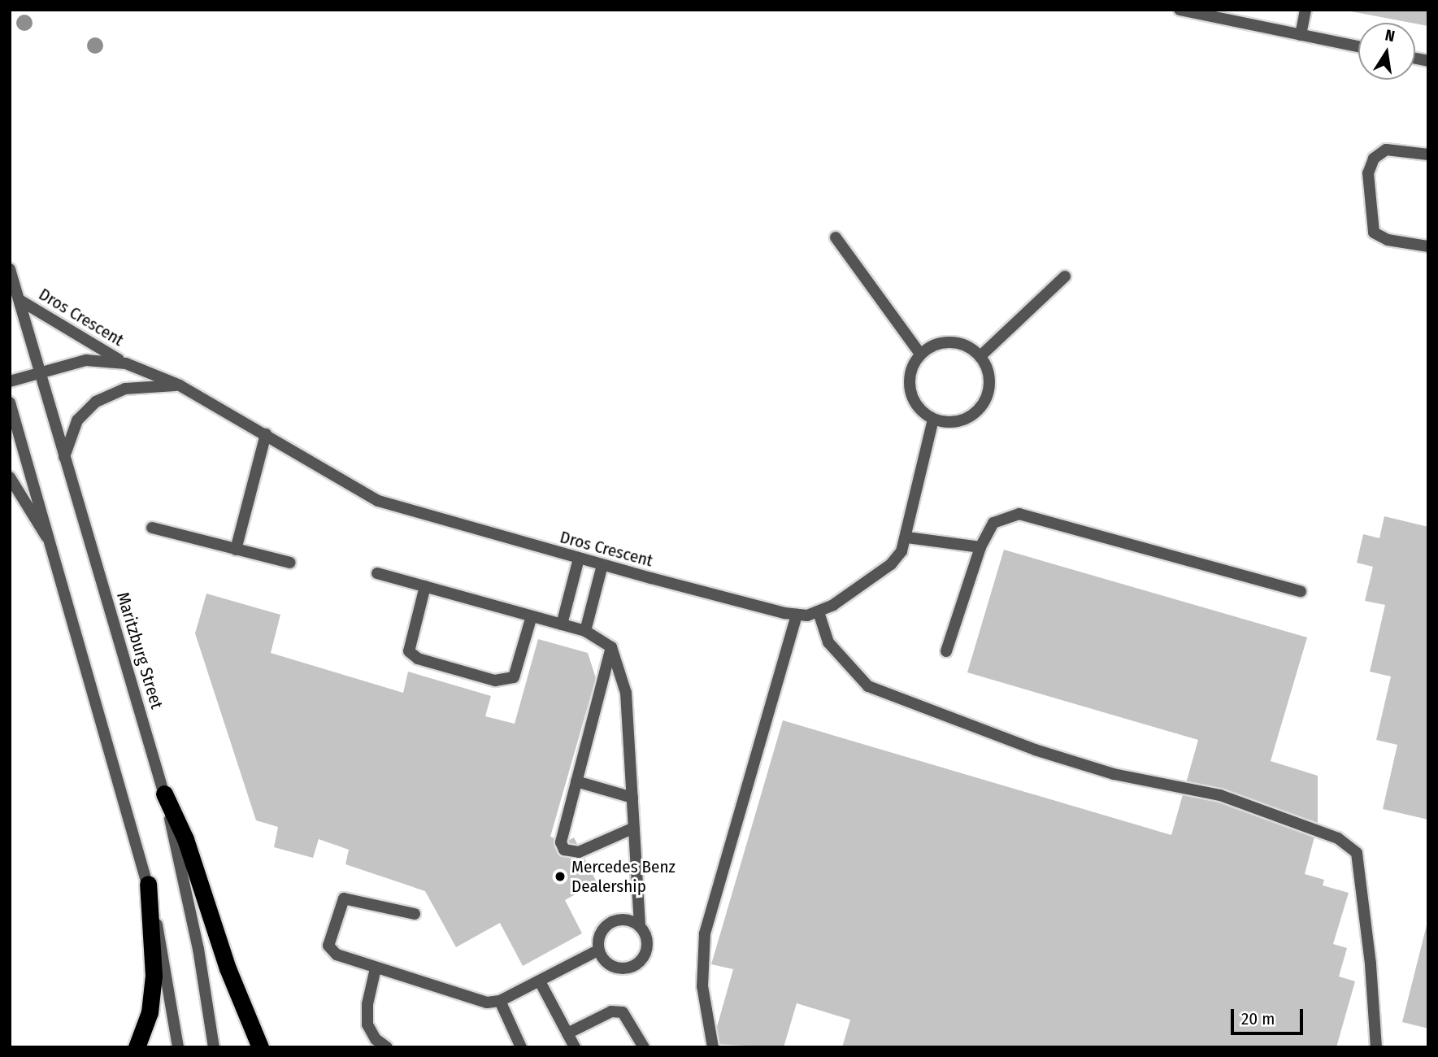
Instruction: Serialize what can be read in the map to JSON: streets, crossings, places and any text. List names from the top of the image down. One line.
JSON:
{"streets":{"street":["Dros Crescent","Maritzburg Street"]},"crossings":[["Dros Crescent","Maritzburg Street"]],"places":["Mercedes Benz Dealership"],"scale_bar":"20 m","north":"top"}
